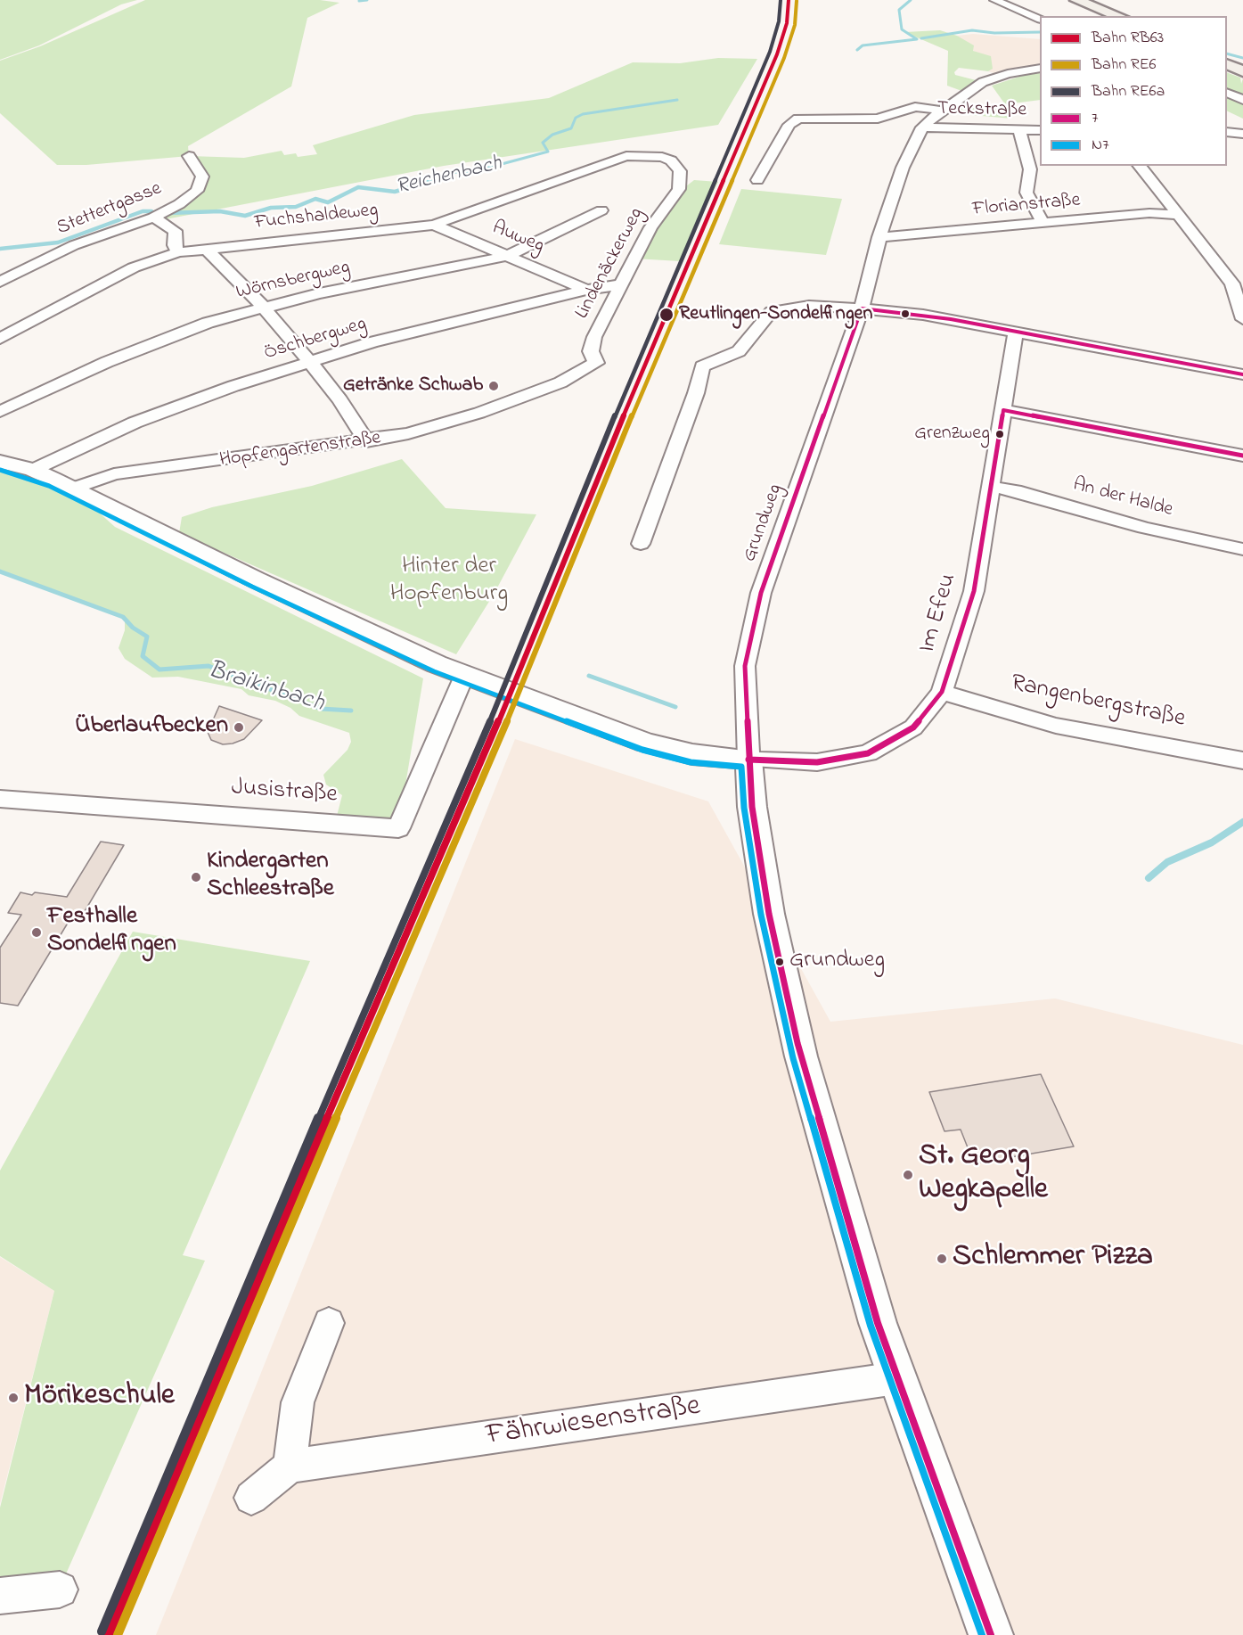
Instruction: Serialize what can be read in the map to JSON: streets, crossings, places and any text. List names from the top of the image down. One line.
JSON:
{"streets":{"street":["Teckstraße","Florianstraße","Stettertgasse","Fuchshaldeweg","Auweg","Lindenäckerweg","Wörnsbergweg","Öschbergweg","Hopfengartenstraße","An der Halde","Grundweg","Im Efeu","Rangenbergstraße","Jusistraße","Fährwiesenstraße"]},"crossings":[["Teckstraße","Grundweg"],["Florianstraße","Grundweg"],["Fuchshaldeweg","Auweg"],["Fuchshaldeweg","Lindenäckerweg"],["Auweg","Lindenäckerweg"],["Auweg","Wörnsbergweg"],["Auweg","Öschbergweg"],["Lindenäckerweg","Öschbergweg"],["Lindenäckerweg","Hopfengartenstraße"],["An der Halde","Im Efeu"],["Grundweg","Im Efeu"],["Im Efeu","Rangenbergstraße"]],"water":["Reichenbach","Braikinbach"],"parks":["Hinter der Hopfenburg"],"places":["Reutlingen-Sondelfingen","Getränke Schwab","Grenzweg","Überlaufbecken","Kindergarten Schleestraße","Festhalle Sondelfingen","Grundweg","St. Georg Wegkapelle","Schlemmer Pizza","Mörikeschule"],"lines":["rail line RB63","rail line RE6a","rail line RE6","transit line 7","transit line N7"],"legend":["Bahn RB63","Bahn RE6","Bahn RE6a","7","N7"]}
